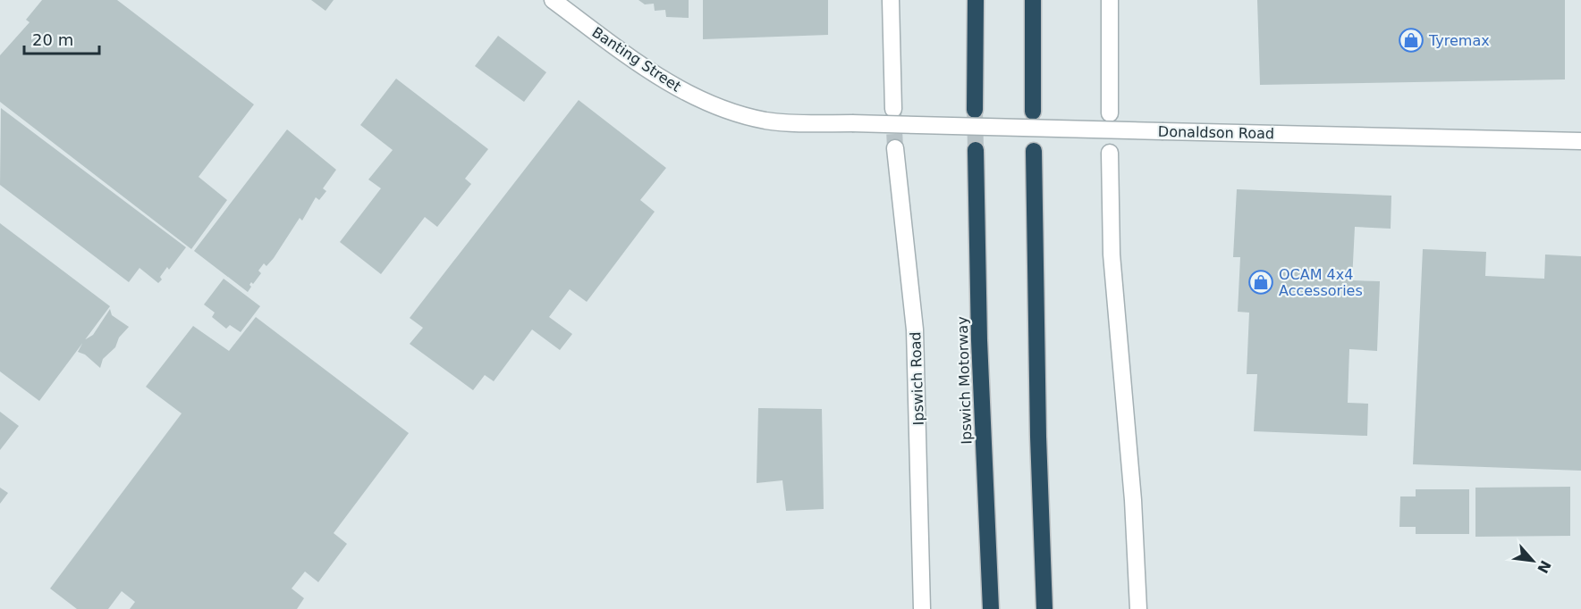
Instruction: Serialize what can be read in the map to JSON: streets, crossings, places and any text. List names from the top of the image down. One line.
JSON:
{"streets":{"highway":["Ipswich Motorway"],"street":["Banting Street","Donaldson Road","Ipswich Road"]},"crossings":[["Banting Street","Donaldson Road"]],"places":{"shop":["Tyremax","OCAM 4x4 Accessories"]},"scale_bar":"20 m","north":"bottom right"}
